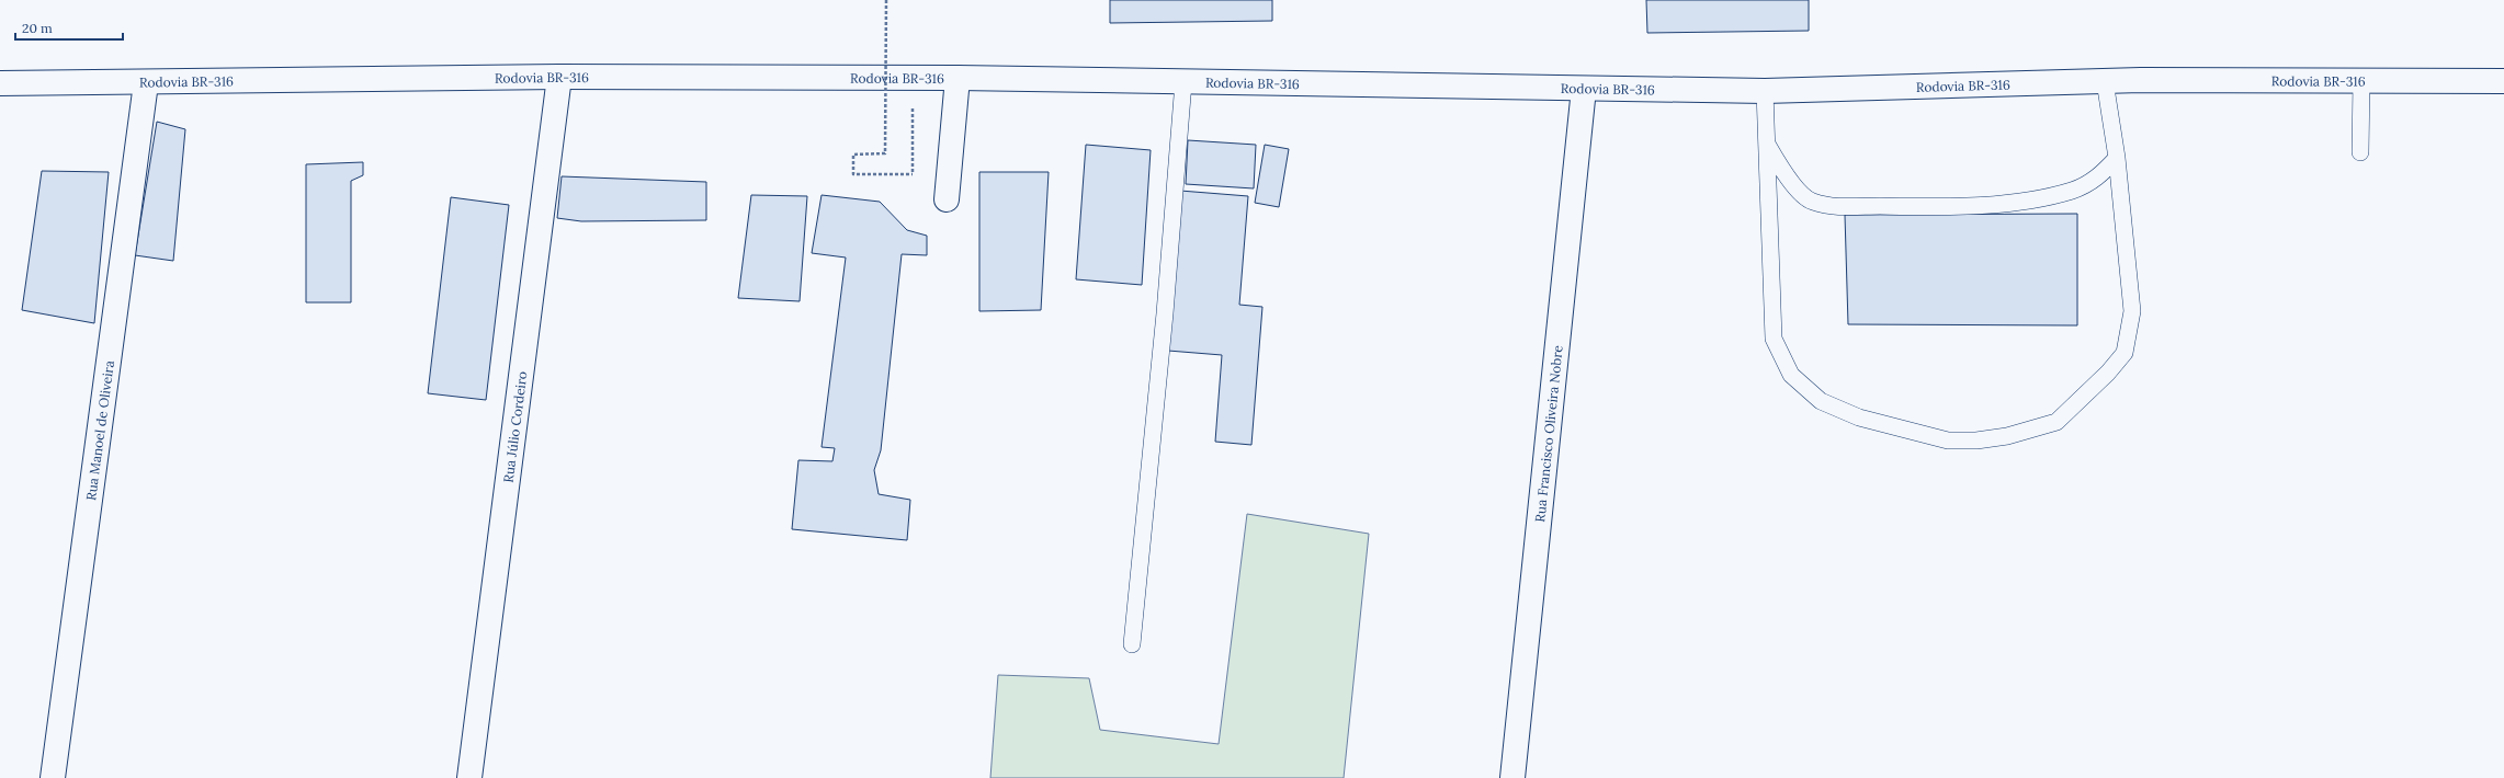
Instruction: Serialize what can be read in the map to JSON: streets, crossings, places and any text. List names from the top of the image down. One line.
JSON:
{"streets":{"main road":["Rodovia BR-316","Rua Júlio Cordeiro","Rua Manoel de Oliveira","Rua Francisco Oliveira Nobre"]},"crossings":[["Rodovia BR-316","Rua Júlio Cordeiro"],["Rodovia BR-316","Rua Manoel de Oliveira"],["Rodovia BR-316","Rua Francisco Oliveira Nobre"]],"scale_bar":"20 m"}
